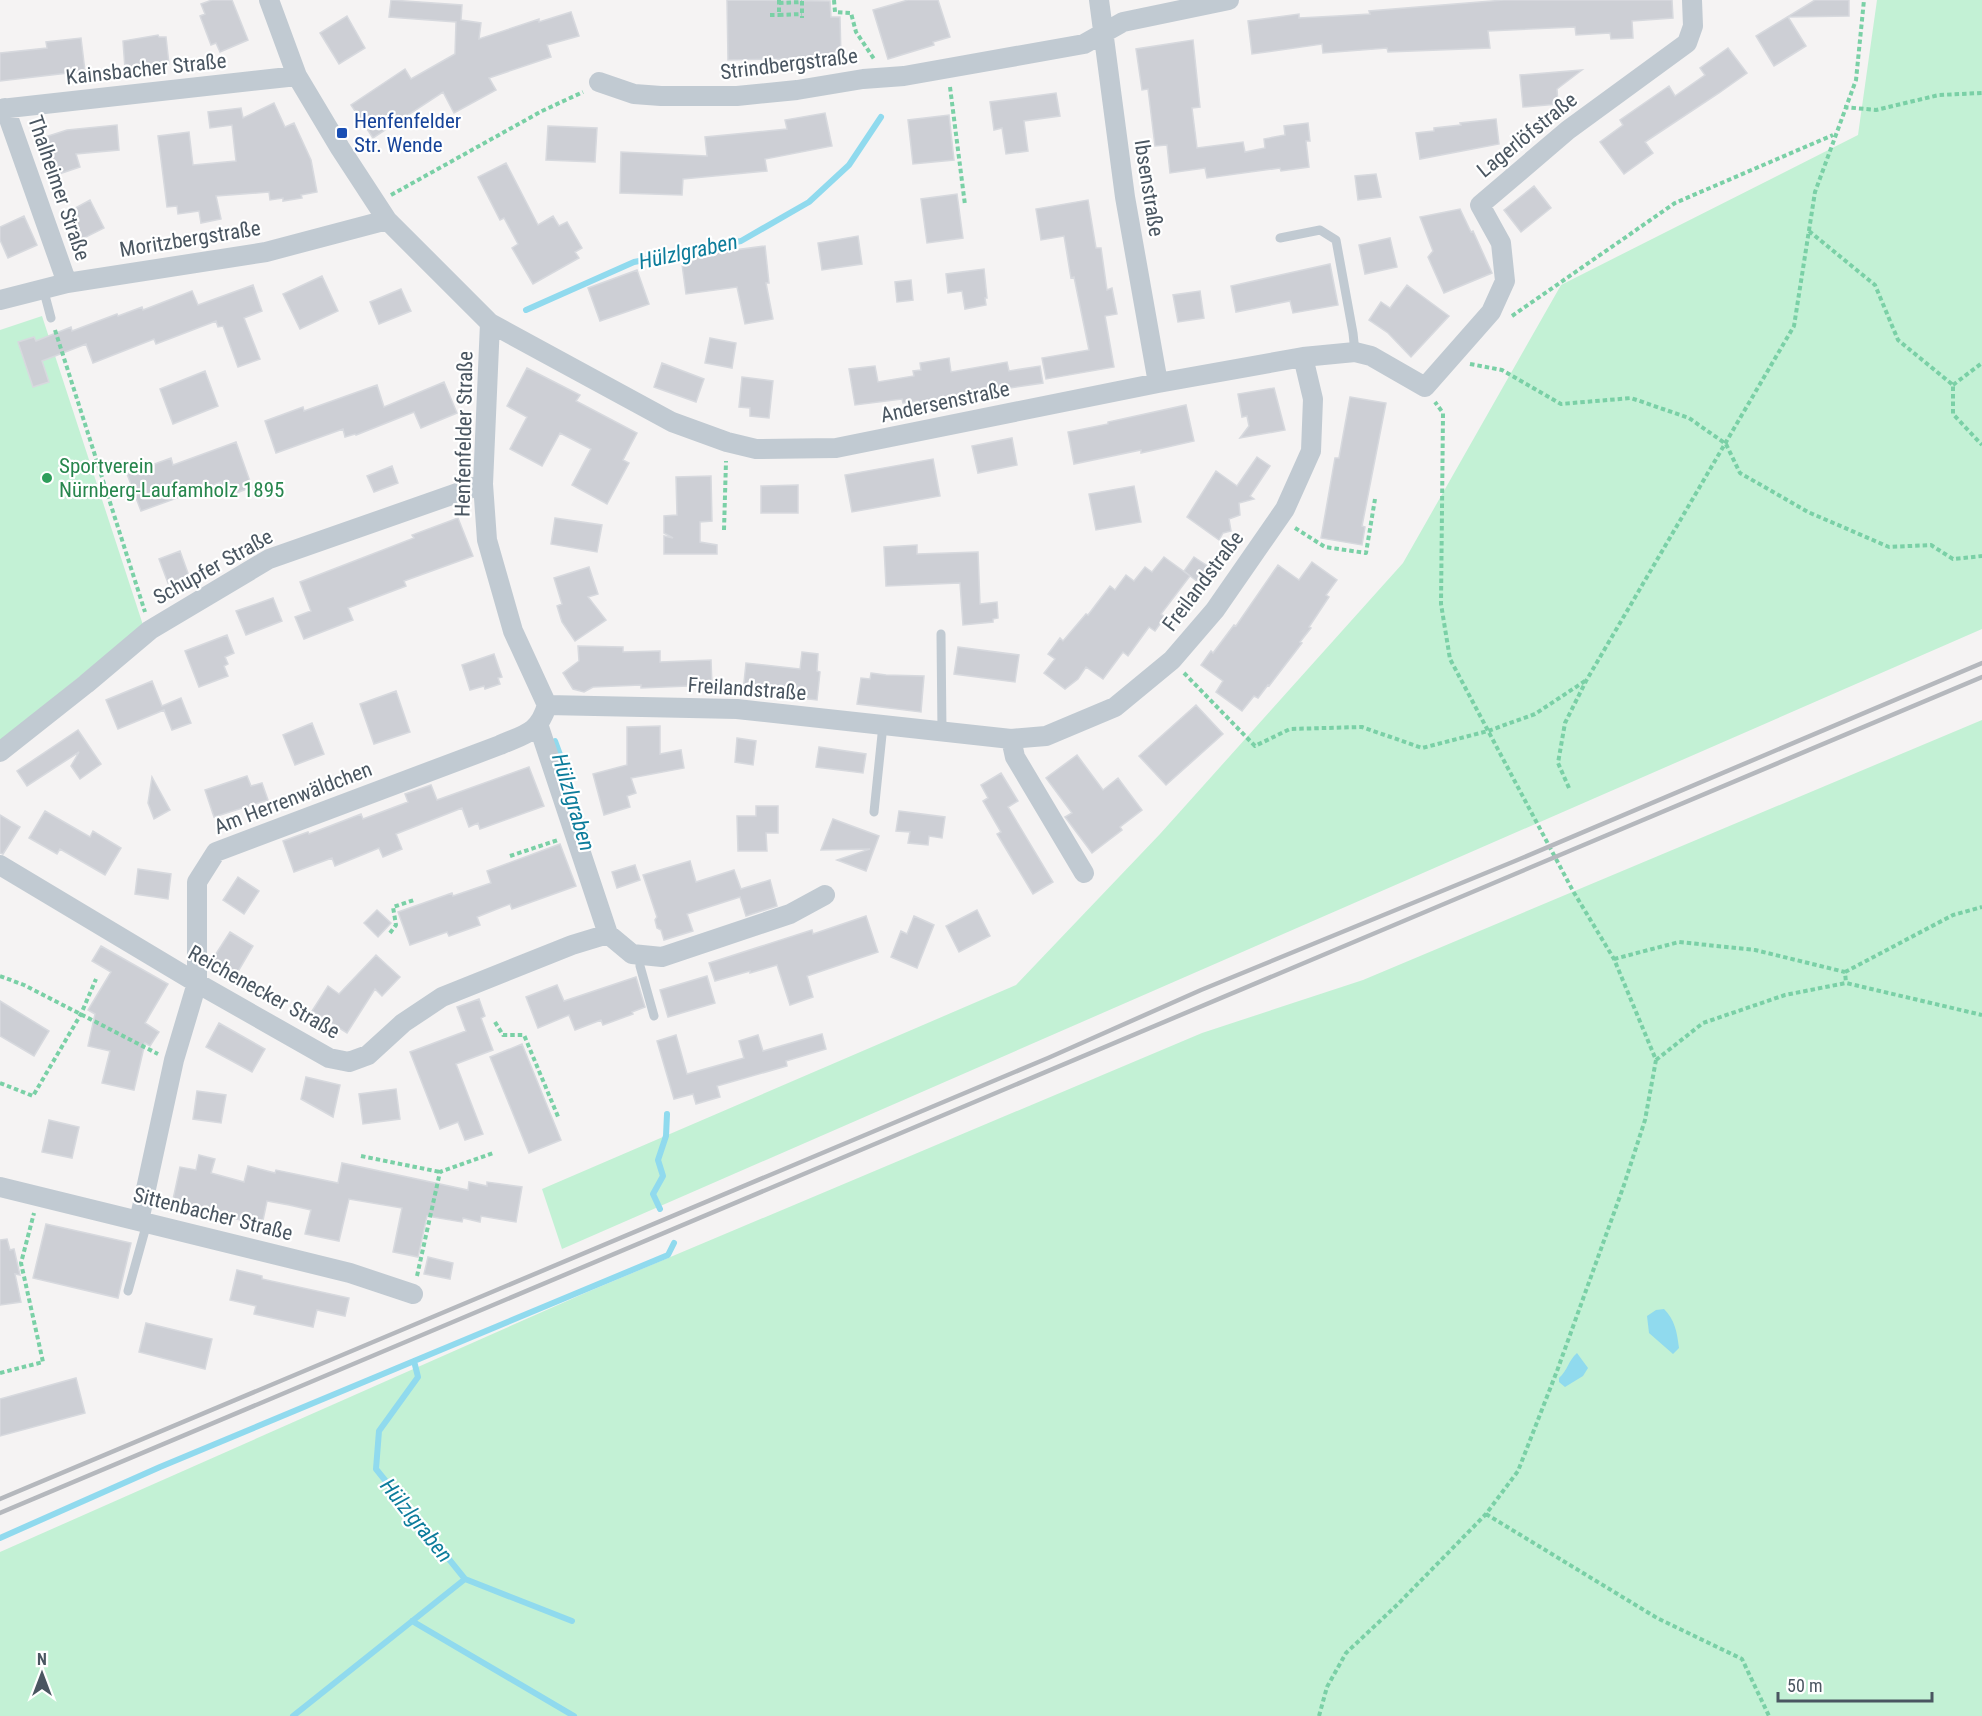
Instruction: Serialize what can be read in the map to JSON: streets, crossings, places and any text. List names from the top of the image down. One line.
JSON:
{"streets":{"street":["Strindbergstraße","Kainsbacher Straße","Lagerlöfstraße","Thalheimer Straße","Ibsenstraße","Moritzbergstraße","Andersenstraße","Henfenfelder Straße","Schupfer Straße","Freilandstraße","Am Herrenwäldchen","Reichenecker Straße","Sittenbacher Straße"]},"crossings":[["Strindbergstraße","Ibsenstraße"],["Kainsbacher Straße","Thalheimer Straße"],["Kainsbacher Straße","Henfenfelder Straße"],["Lagerlöfstraße","Andersenstraße"],["Thalheimer Straße","Moritzbergstraße"],["Ibsenstraße","Andersenstraße"],["Moritzbergstraße","Henfenfelder Straße"],["Andersenstraße","Henfenfelder Straße"],["Andersenstraße","Freilandstraße"],["Henfenfelder Straße","Schupfer Straße"],["Henfenfelder Straße","Freilandstraße"],["Am Herrenwäldchen","Reichenecker Straße"],["Am Herrenwäldchen","Sittenbacher Straße"]],"water":["Hülzlgraben"],"places":{"transit":["Henfenfelder Str. Wende"],"other":["Sportverein Nürnberg-Laufamholz 1895"]},"scale_bar":"50 m","north":"top"}
